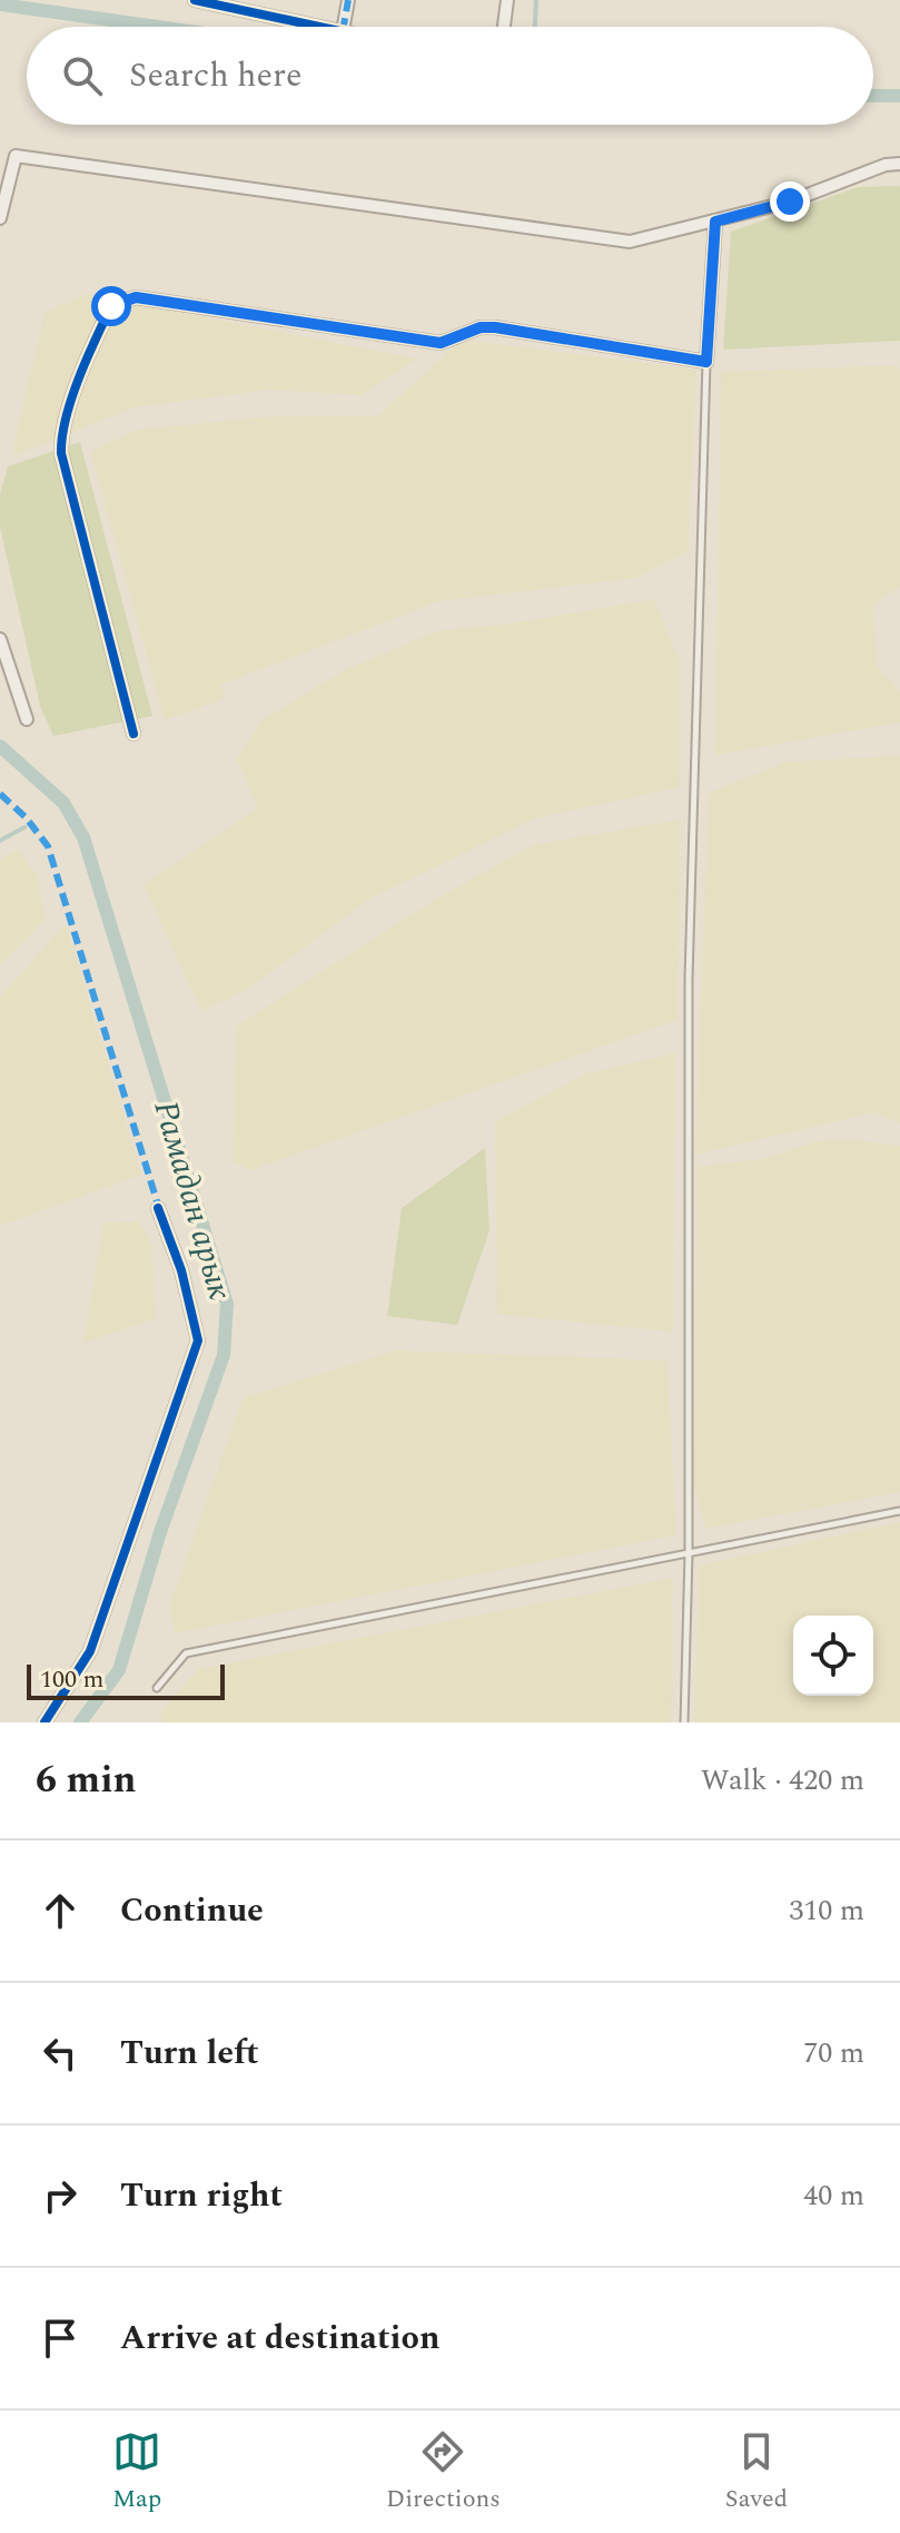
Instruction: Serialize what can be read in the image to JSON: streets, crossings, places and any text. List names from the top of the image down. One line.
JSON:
{"water":["Рамадан арык"],"scale_bar":"100 m","page":{"search":"Search here","scale":"100 m","heading":["6 min","Walk · 420 m"],"list":[["Continue","310 m"],["Turn left","70 m"],["Turn right","40 m"],"Arrive at destination"],"nav":["Map","Directions","Saved"]}}
